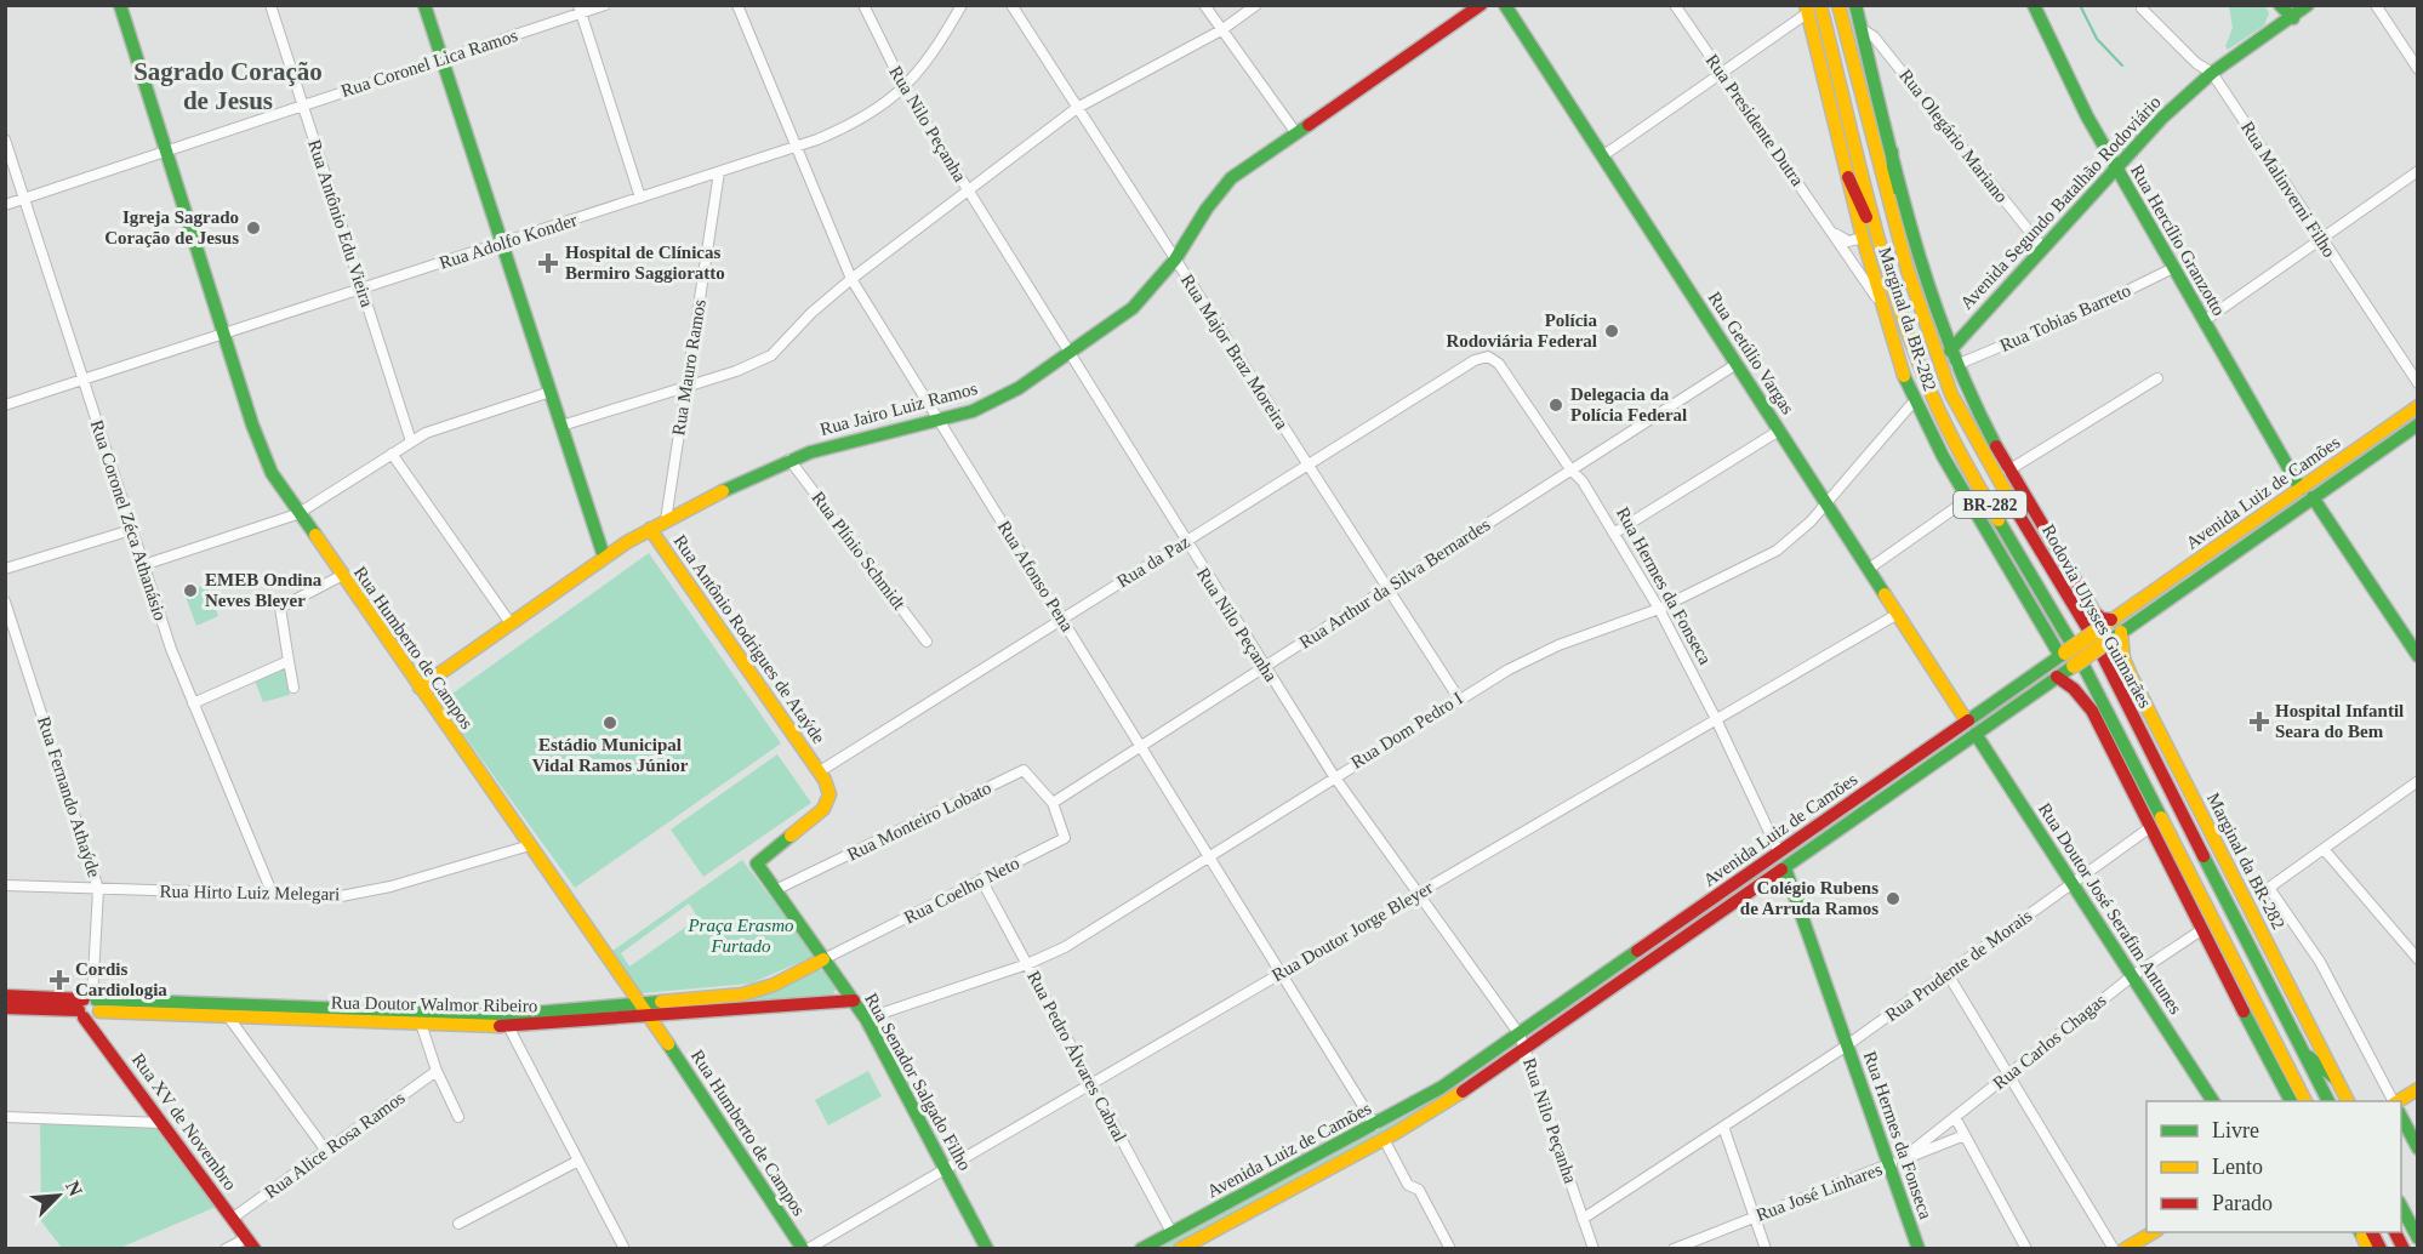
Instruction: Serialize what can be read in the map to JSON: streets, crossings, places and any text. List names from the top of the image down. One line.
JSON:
{"streets":{"main road":["Avenida Segundo Batalhão Rodoviário","Rua Hercílio Granzotto","Marginal da BR-282","Rua Getúlio Vargas","Rua Jairo Luiz Ramos","Avenida Luiz de Camões","BR-282","Rua Hermes da Fonseca","Rodovia Ulysses Guimarães","Rua Antônio Rodrigues de Ataýde","Rua Humberto de Campos","Rua Doutor José Serafim Antunes","Rua Doutor Walmor Ribeiro","Rua Senador Salgado Filho","Rua XV de Novembro"],"street":["Rua Coronel Lica Ramos","Rua Presidente Dutra","Rua Nilo Peçanha","Rua Olegário Mariano","Rua Malinverni Filho","Rua Antônio Edu Vieira","Rua Adolfo Konder","Rua Tobias Barreto","Rua Major Braz Moreira","Rua Mauro Ramos","Rua Coronel Zéca Athanásio","Rua Plínio Schmidt","Rua da Paz","Rua Afonso Pena","Rua Arthur da Silva Bernardes","Rua Dom Pedro I","Rua Fernando Athaýde","Rua Monteiro Lobato","Rua Coelho Neto","Rua Hirto Luiz Melegari","Rua Doutor Jorge Bleyer","Rua Prudente de Morais","Rua Carlos Chagas","Rua Pedro Álvares Cabral","Rua Alice Rosa Ramos","Rua José Linhares"]},"crossings":[["Rua Coronel Lica Ramos","Rua Antônio Edu Vieira"],["Rua Coronel Lica Ramos","Rua Coronel Zéca Athanásio"],["Rua Coronel Lica Ramos","Rua Humberto de Campos"],["Rua Presidente Dutra","Marginal da BR-282"],["Rua Nilo Peçanha","Rua Adolfo Konder"],["Rua Nilo Peçanha","Rua Jairo Luiz Ramos"],["Rua Nilo Peçanha","Avenida Luiz de Camões"],["Rua Nilo Peçanha","Rua da Paz"],["Rua Nilo Peçanha","Rua Arthur da Silva Bernardes"],["Rua Nilo Peçanha","Rua Dom Pedro I"],["Rua Nilo Peçanha","Rua Doutor Jorge Bleyer"],["Rua Nilo Peçanha","Rua Prudente de Morais"],["Rua Olegário Mariano","Avenida Segundo Batalhão Rodoviário"],["Rua Olegário Mariano","Marginal da BR-282"],["Rua Malinverni Filho","Avenida Segundo Batalhão Rodoviário"],["Avenida Segundo Batalhão Rodoviário","Rua Hercílio Granzotto"],["Avenida Segundo Batalhão Rodoviário","Marginal da BR-282"],["Rua Antônio Edu Vieira","Rua Adolfo Konder"],["Rua Hercílio Granzotto","Rua Tobias Barreto"],["Rua Hercílio Granzotto","Avenida Luiz de Camões"],["Rua Adolfo Konder","Rua Mauro Ramos"],["Rua Adolfo Konder","Rua Coronel Zéca Athanásio"],["Rua Adolfo Konder","Rua Afonso Pena"],["Rua Adolfo Konder","Rua Humberto de Campos"],["Rua Tobias Barreto","Marginal da BR-282"],["Marginal da BR-282","Avenida Luiz de Camões"],["Marginal da BR-282","Rodovia Ulysses Guimarães"],["Marginal da BR-282","Rua Dom Pedro I"],["Rua Major Braz Moreira","Rua Jairo Luiz Ramos"],["Rua Major Braz Moreira","Rua da Paz"],["Rua Major Braz Moreira","Rua Arthur da Silva Bernardes"],["Rua Major Braz Moreira","Rua Dom Pedro I"],["Rua Getúlio Vargas","Avenida Luiz de Camões"],["Rua Getúlio Vargas","Rua Arthur da Silva Bernardes"],["Rua Getúlio Vargas","Rua Dom Pedro I"],["Rua Getúlio Vargas","Rua Doutor José Serafim Antunes"],["Rua Getúlio Vargas","Rua Doutor Jorge Bleyer"],["Rua Mauro Ramos","Rua Jairo Luiz Ramos"],["Rua Jairo Luiz Ramos","Rua Plínio Schmidt"],["Rua Jairo Luiz Ramos","Rua Afonso Pena"],["Rua Jairo Luiz Ramos","Rua Antônio Rodrigues de Ataýde"],["Rua Jairo Luiz Ramos","Rua Humberto de Campos"],["Avenida Luiz de Camões","Rua Afonso Pena"],["Avenida Luiz de Camões","Rua Hermes da Fonseca"],["Avenida Luiz de Camões","Rua Doutor José Serafim Antunes"],["Avenida Luiz de Camões","Rua Pedro Álvares Cabral"],["Rua Coronel Zéca Athanásio","Rua Hirto Luiz Melegari"],["Rua da Paz","Rua Afonso Pena"],["Rua da Paz","Rua Hermes da Fonseca"],["Rua da Paz","Rua Antônio Rodrigues de Ataýde"],["Rua da Paz","Rua Senador Salgado Filho"],["Rua Afonso Pena","Rua Arthur da Silva Bernardes"],["Rua Afonso Pena","Rua Dom Pedro I"],["Rua Afonso Pena","Rua Doutor Jorge Bleyer"],["Rua Arthur da Silva Bernardes","Rua Hermes da Fonseca"],["Rua Arthur da Silva Bernardes","Rua Monteiro Lobato"],["Rua Arthur da Silva Bernardes","Rua Coelho Neto"],["Rua Hermes da Fonseca","Rua Dom Pedro I"],["Rua Hermes da Fonseca","Rua Doutor Jorge Bleyer"],["Rua Hermes da Fonseca","Rua Prudente de Morais"],["Rua Hermes da Fonseca","Rua Carlos Chagas"],["Rua Hermes da Fonseca","Rua José Linhares"],["Rua Antônio Rodrigues de Ataýde","Rua Senador Salgado Filho"],["Rua Humberto de Campos","Rua Hirto Luiz Melegari"],["Rua Humberto de Campos","Rua Doutor Jorge Bleyer"],["Rua Humberto de Campos","Rua Doutor Walmor Ribeiro"],["Rua Dom Pedro I","Rua Pedro Álvares Cabral"],["Rua Dom Pedro I","Rua Senador Salgado Filho"],["Rua Fernando Athaýde","Rua Hirto Luiz Melegari"],["Rua Fernando Athaýde","Rua Doutor Walmor Ribeiro"],["Rua Fernando Athaýde","Rua XV de Novembro"],["Rua Monteiro Lobato","Rua Coelho Neto"],["Rua Monteiro Lobato","Rua Senador Salgado Filho"],["Rua Coelho Neto","Rua Doutor Walmor Ribeiro"],["Rua Coelho Neto","Rua Pedro Álvares Cabral"],["Rua Coelho Neto","Rua Senador Salgado Filho"],["Rua Doutor José Serafim Antunes","Rua Prudente de Morais"],["Rua Doutor José Serafim Antunes","Rua Carlos Chagas"],["Rua Doutor Jorge Bleyer","Rua Pedro Álvares Cabral"],["Rua Doutor Jorge Bleyer","Rua Senador Salgado Filho"],["Rua Doutor Walmor Ribeiro","Rua Senador Salgado Filho"],["Rua Doutor Walmor Ribeiro","Rua XV de Novembro"],["Rua Carlos Chagas","Rua José Linhares"],["Rua XV de Novembro","Rua Alice Rosa Ramos"]],"districts":["Sagrado Coração de Jesus"],"parks":["Praça Erasmo Furtado"],"places":{"other":["Igreja Sagrado Coração de Jesus","Polícia Rodoviária Federal","Delegacia da Polícia Federal","EMEB Ondina Neves Bleyer","Estádio Municipal Vidal Ramos Júnior","Colégio Rubens de Arruda Ramos"],"health":["Hospital de Clínicas Bermiro Saggioratto","Hospital Infantil Seara do Bem","Cordis Cardiologia"]},"legend":["Livre","Lento","Parado"],"north":"top right"}
